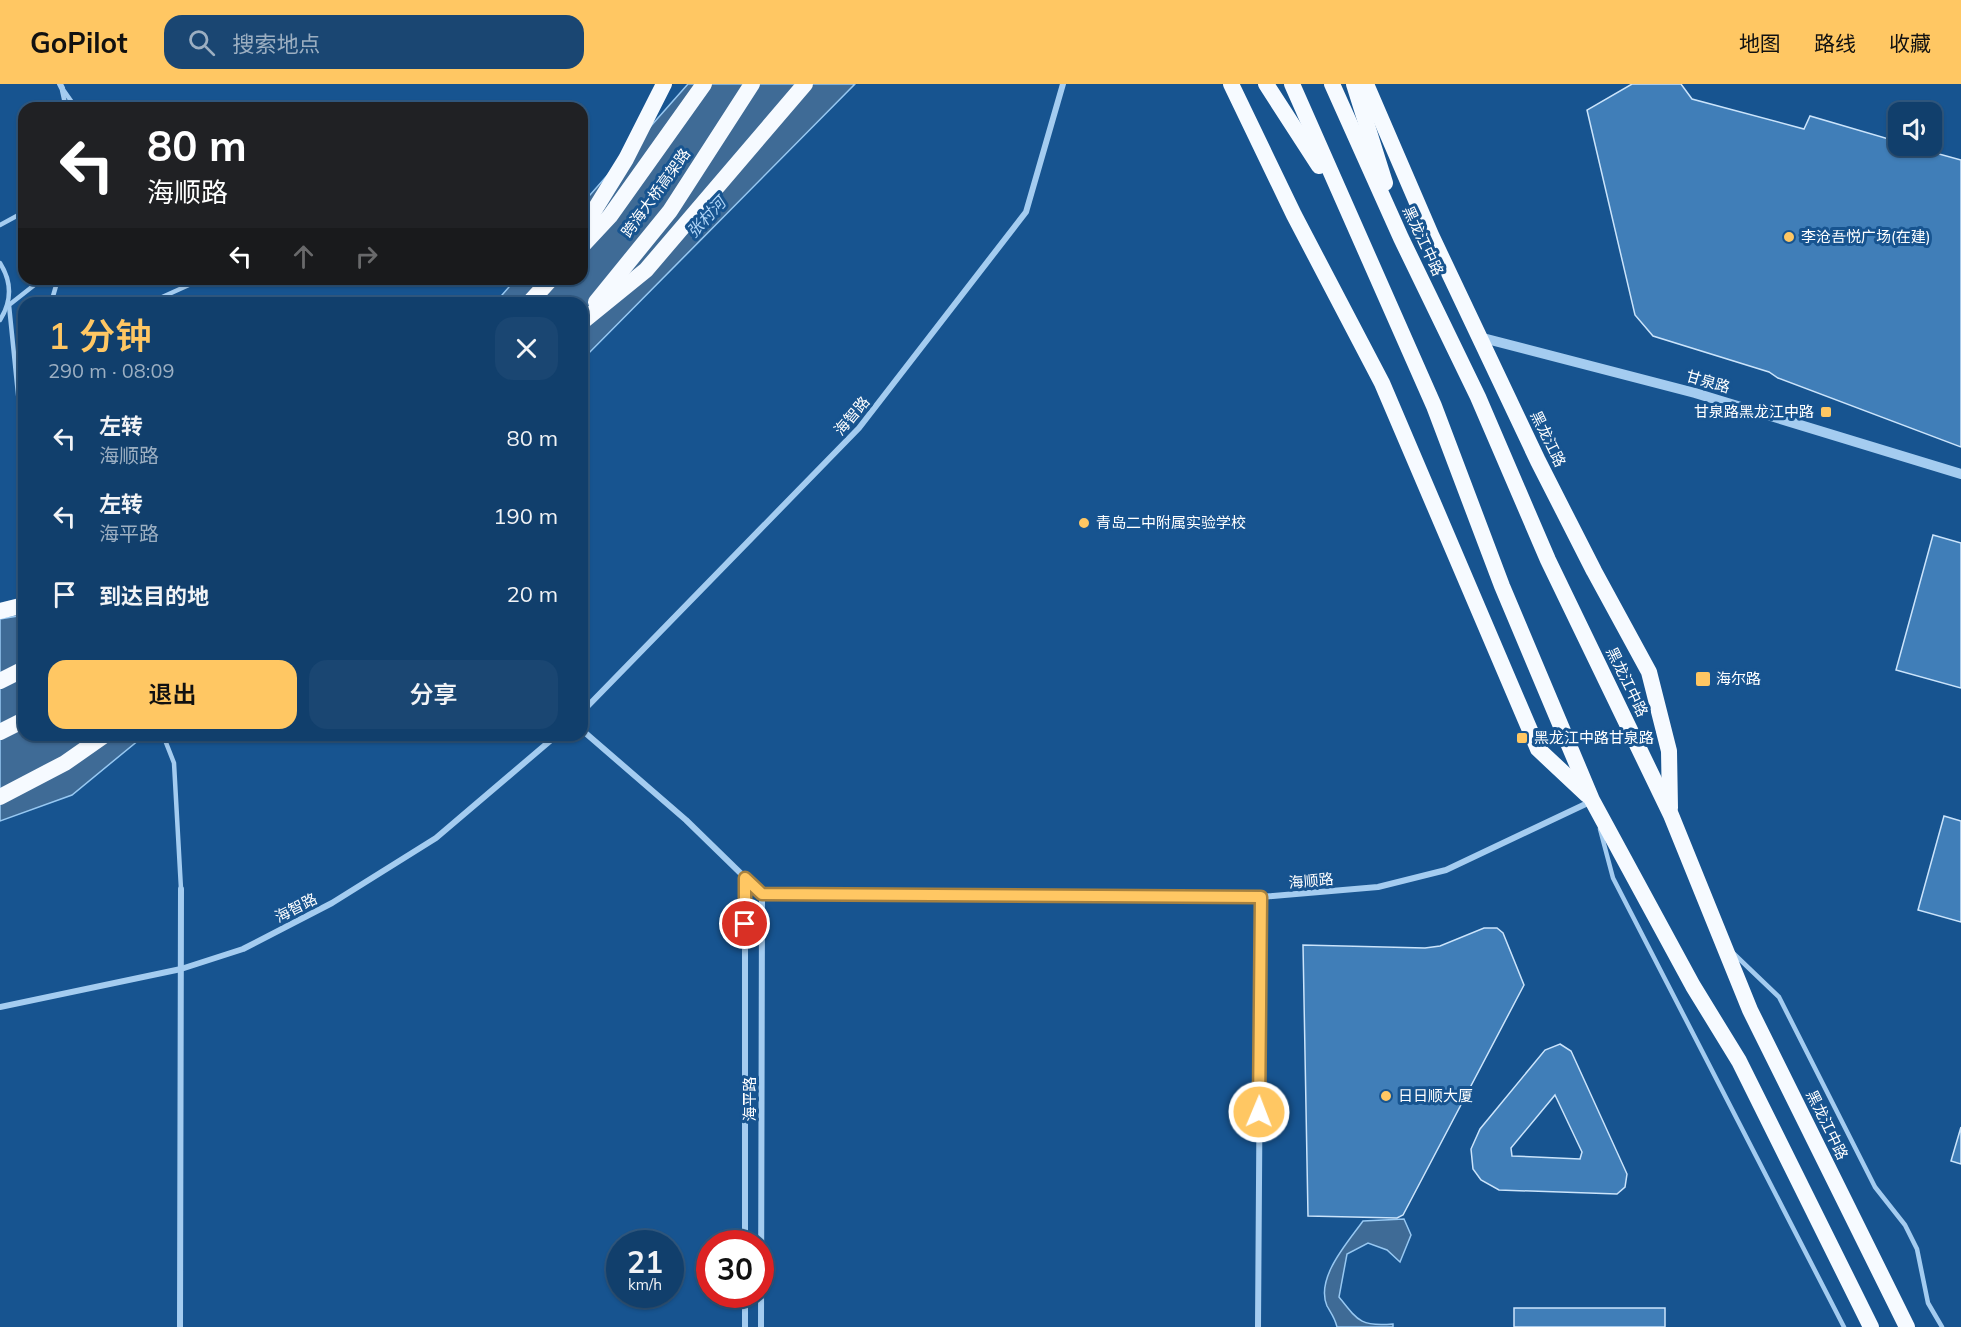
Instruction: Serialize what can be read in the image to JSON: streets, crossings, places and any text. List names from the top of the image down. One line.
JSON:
{"streets":{"highway":["跨海大桥高架路","黑龙江中路","黑龙江路"],"street":["甘泉路","海智路","海顺路","海平路"]},"crossings":[["黑龙江中路","黑龙江路"],["甘泉路","黑龙江路"],["海顺路","海平路"]],"water":["张村河"],"places":{"other":["李沧吾悦广场(在建)","青岛二中附属实验学校","日日顺大厦"],"transit":["甘泉路黑龙江中路","海尔路","黑龙江中路甘泉路"]},"page":{"header":"GoPilot","search":"搜索地点","nav":["地图","路线","收藏"],"turn":["80 m","海顺路"],"heading":["1 分钟","290 m · 08:09"],"list":[{"name":"左转","note":"海顺路","value":"80 m"},{"name":"左转","note":"海平路","value":"190 m"},{"name":"到达目的地","value":"20 m"}],"buttons":["退出","分享"],"speed":"21 km/h","limit":"30"}}
